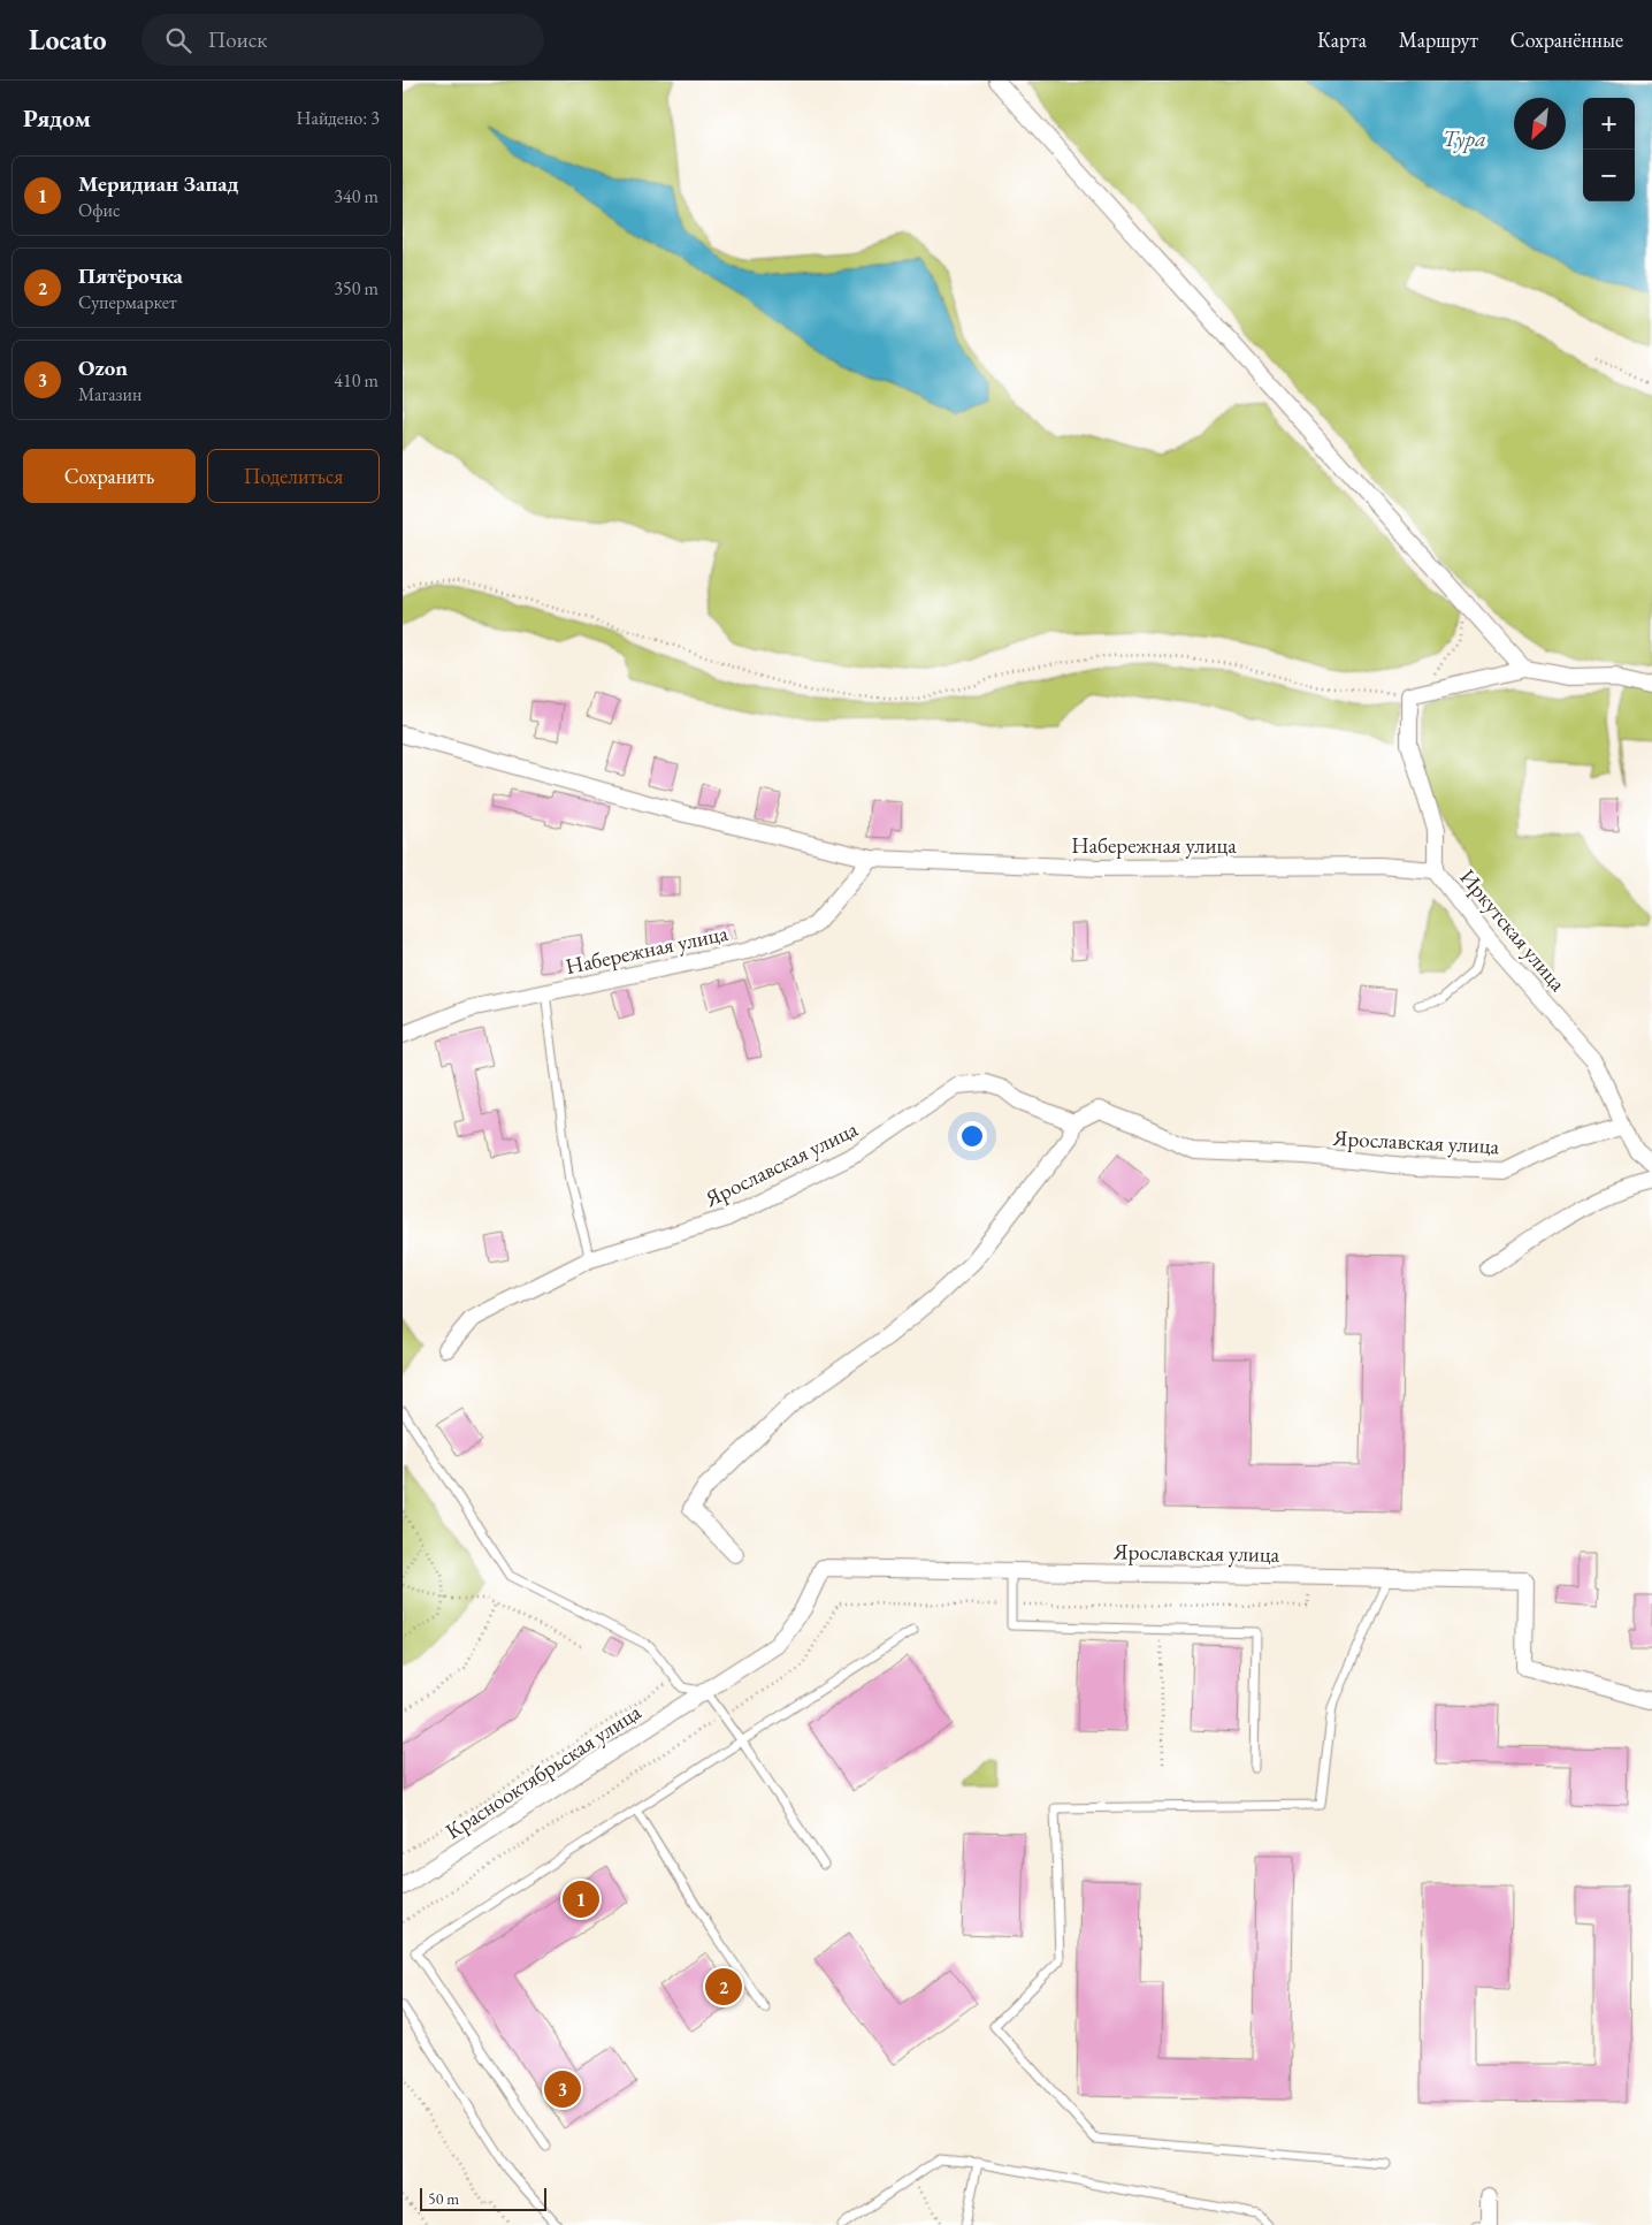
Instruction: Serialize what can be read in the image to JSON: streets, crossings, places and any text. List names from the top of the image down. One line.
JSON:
{"streets":{"street":["Набережная улица","Иркутская улица","Ярославская улица","Краснооктябрьская улица"]},"crossings":[["Набережная улица","Иркутская улица"],["Иркутская улица","Ярославская улица"],["Ярославская улица","Краснооктябрьская улица"]],"water":["Тура"],"scale_bar":"50 m","north":"bottom left","page":{"header":"Locato","search":"Поиск","nav":["Карта","Маршрут","Сохранённые"],"heading":["Рядом","Найдено: 3"],"map_buttons":["+","−"],"list":[{"mark":"1","name":"Меридиан Запад","note":"Офис","value":"340 m"},{"mark":"2","name":"Пятёрочка","note":"Супермаркет","value":"350 m"},{"mark":"3","name":"Ozon","note":"Магазин","value":"410 m"}],"buttons":["Сохранить","Поделиться"],"pins":["1","2","3"],"scale":"50 m"}}
